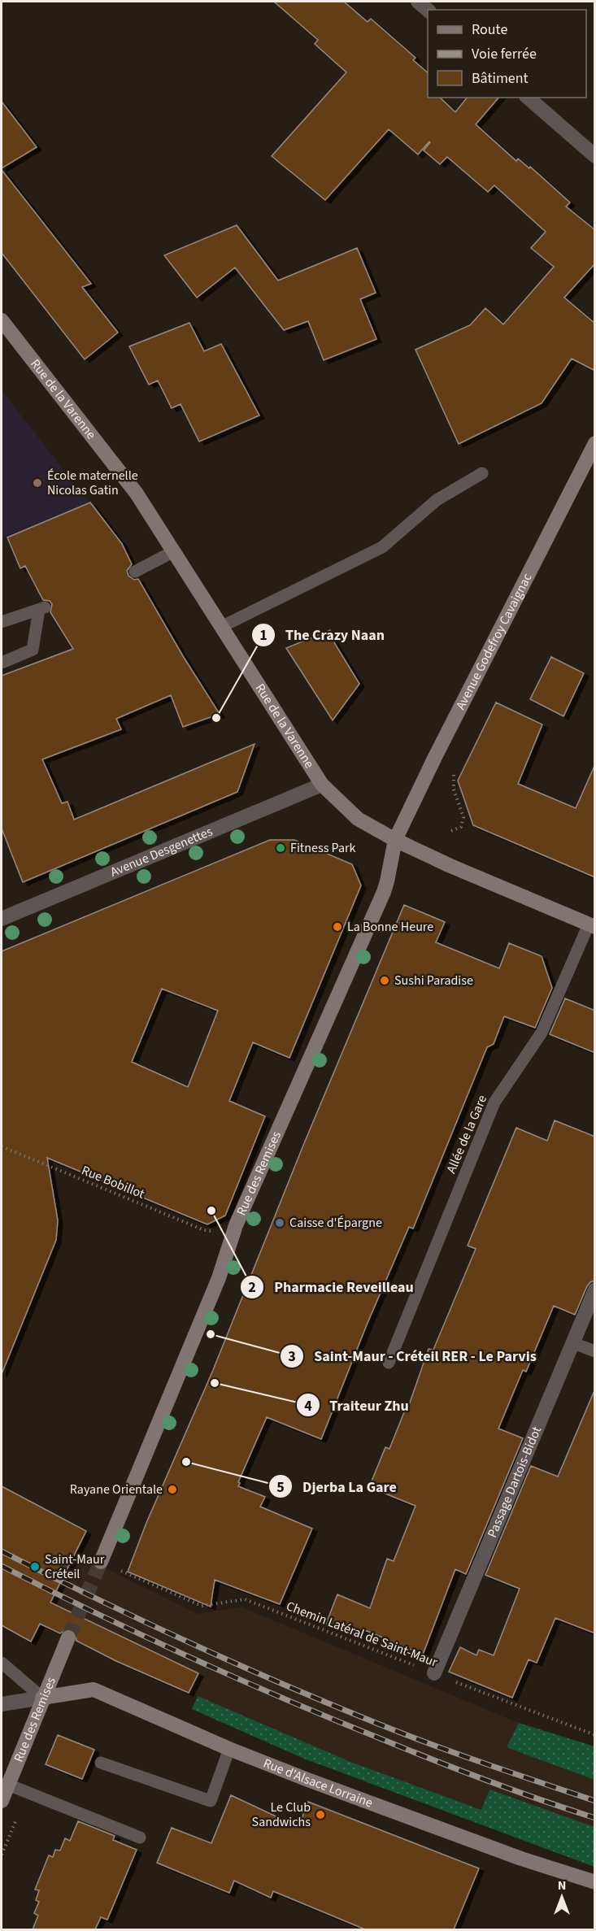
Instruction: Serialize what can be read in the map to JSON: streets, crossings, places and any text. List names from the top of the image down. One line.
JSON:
{"streets":{"street":["Rue de la Varenne","Avenue Godefroy Cavaignac","Avenue Desgenettes","Rue des Remises","Passage Dartois-Bidot","Rue d'Alsace Lorraine"],"lane":["Allée de la Gare"],"path":["Rue Bobillot","Chemin Latéral de Saint-Maur"]},"crossings":[["Rue de la Varenne","Avenue Godefroy Cavaignac"],["Rue de la Varenne","Avenue Desgenettes"],["Rue de la Varenne","Allée de la Gare"],["Rue de la Varenne","Rue des Remises"],["Avenue Godefroy Cavaignac","Rue des Remises"],["Rue des Remises","Rue d'Alsace Lorraine"],["Passage Dartois-Bidot","Chemin Latéral de Saint-Maur"]],"places":["École maternelle Nicolas Gatin","The Crazy Naan","Fitness Park","La Bonne Heure","Sushi Paradise","Pharmacie Reveilleau","Caisse d'Épargne","Saint-Maur - Créteil RER - Le Parvis","Traiteur Zhu","Djerba La Gare","Rayane Orientale","Saint-Maur Créteil","Le Club Sandwichs"],"legend":["Route","Voie ferrée","Bâtiment"],"north":"top"}
